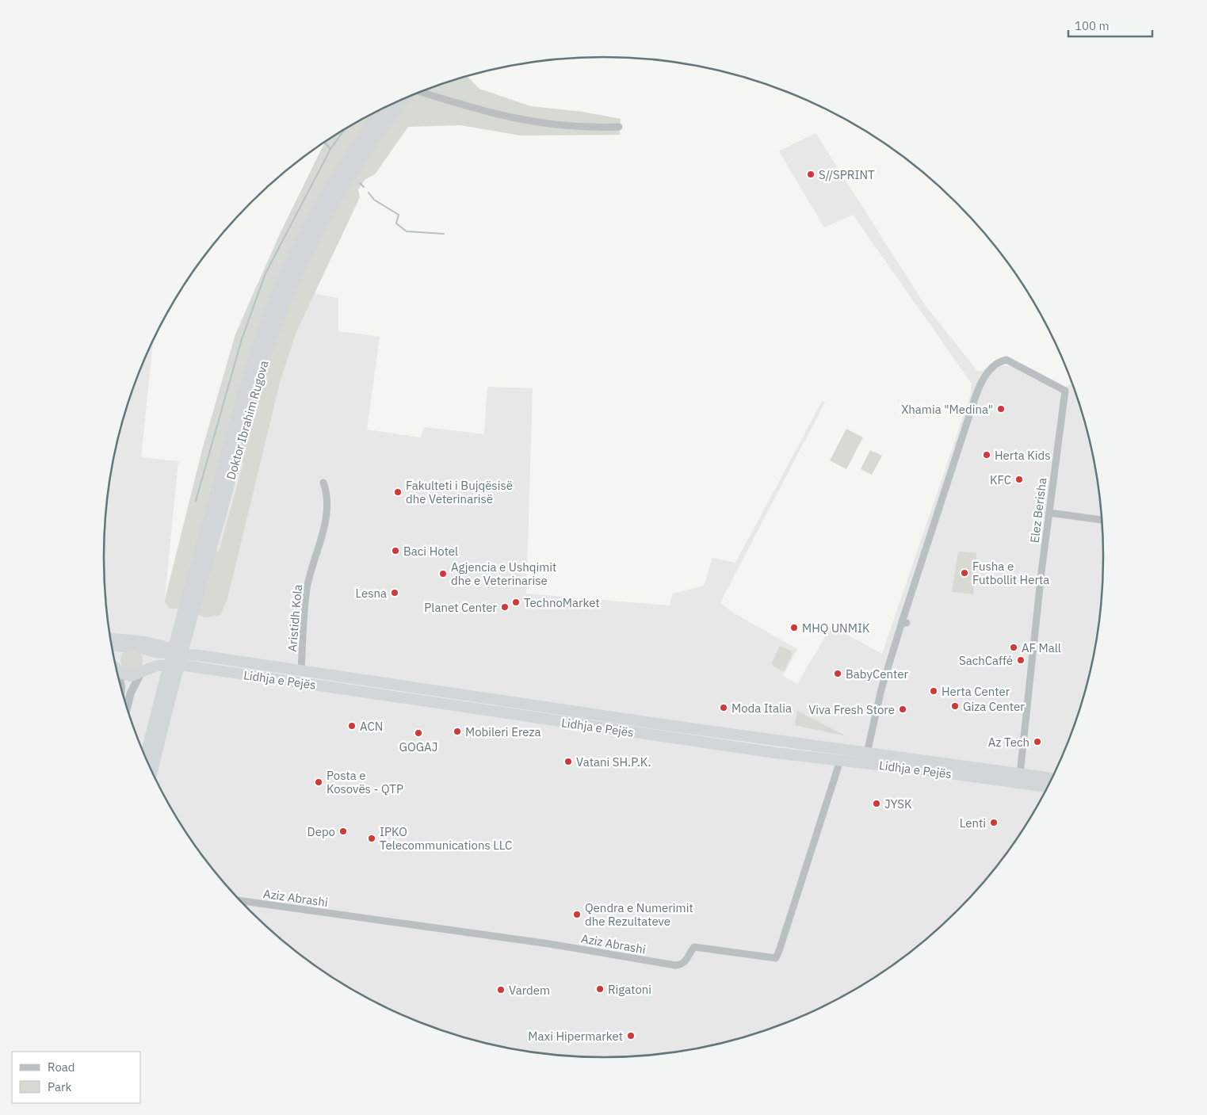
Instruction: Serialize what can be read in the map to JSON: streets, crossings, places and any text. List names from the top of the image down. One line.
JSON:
{"streets":{"highway":["Doktor Ibrahim Rugova","Lidhja e Pejës"],"street":["Elez Berisha","Aristidh Kola","Aziz Abrashi"]},"crossings":[["Elez Berisha","Lidhja e Pejës"],["Aristidh Kola","Lidhja e Pejës"],["Lidhja e Pejës","Aziz Abrashi"]],"places":["S//SPRINT","Xhamia \"Medina\"","Herta Kids","KFC","Fakulteti i Bujqësisë dhe Veterinarisë","Baci Hotel","Fusha e Futbollit Herta","Agjencia e Ushqimit dhe e Veterinarise","Lesna","TechnoMarket","Planet Center","MHQ UNMIK","AF Mall","SachCaffé","BabyCenter","Herta Center","Giza Center","Moda Italia","Viva Fresh Store","ACN","Mobileri Ereza","GOGAJ","Az Tech","Vatani SH.P.K.","Posta e Kosovës - QTP","JYSK","Lenti","Depo","IPKO Telecommunications LLC","Qendra e Numerimit dhe Rezultateve","Rigatoni","Vardem","Maxi Hipermarket"],"legend":["Road","Park"],"scale_bar":"100 m"}
